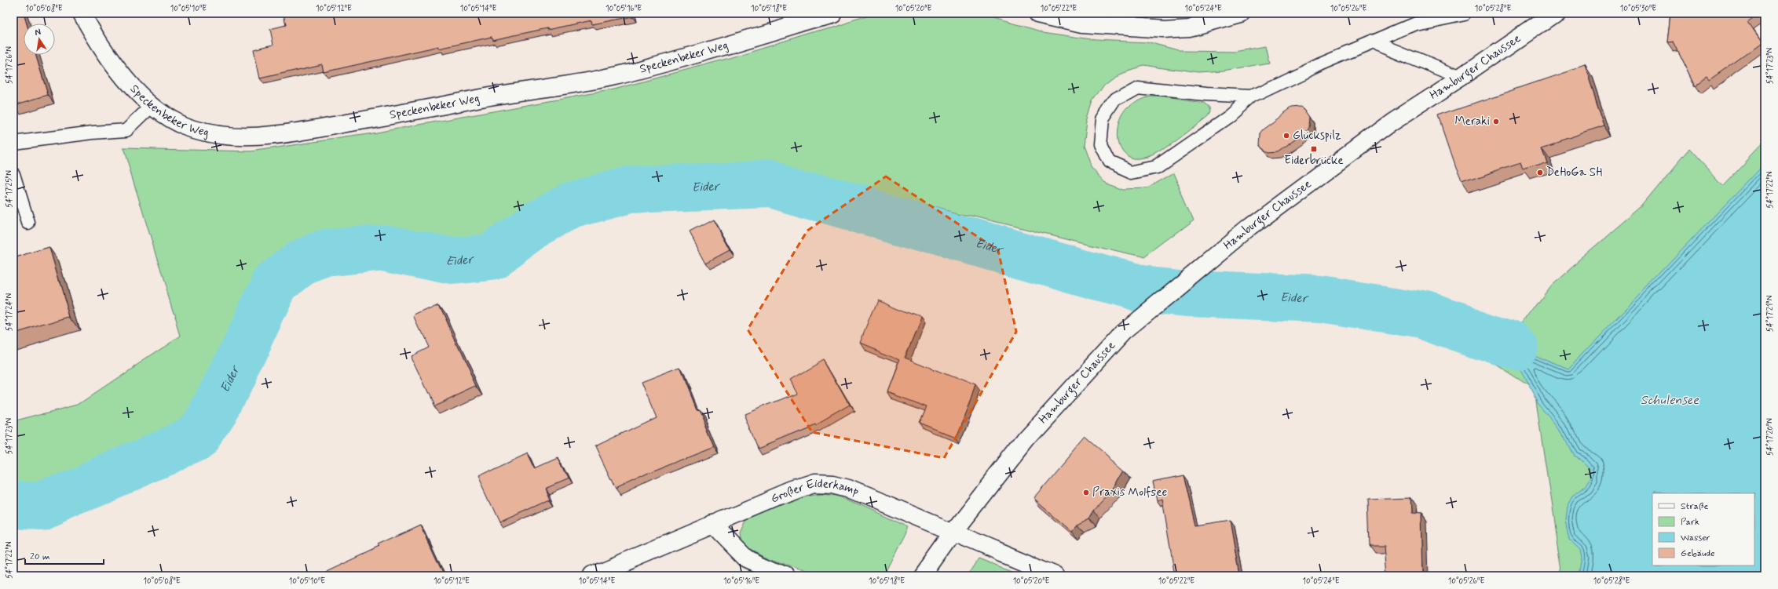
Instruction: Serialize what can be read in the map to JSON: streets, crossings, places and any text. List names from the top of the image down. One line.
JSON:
{"streets":{"street":["Speckenbeker Weg","Hamburger Chaussee","Großer Eiderkamp"]},"crossings":[["Hamburger Chaussee","Großer Eiderkamp"]],"water":["Eider","Schulensee"],"places":{"other":["Meraki","Glückspilz","DeHoGa SH","Praxis Molfsee"],"transit":["Eiderbrücke"]},"legend":["Straße","Park","Wasser","Gebäude"],"scale_bar":"20 m","north":"top","coordinates":["10°05'08\"E","10°05'10\"E","10°05'12\"E","10°05'14\"E","10°05'16\"E","10°05'18\"E","10°05'20\"E","10°05'22\"E","10°05'24\"E","10°05'26\"E","10°05'28\"E","10°05'30\"E","54°17'26\"N","54°17'23\"N","54°17'25\"N","54°17'22\"N","54°17'24\"N","54°17'21\"N","54°17'20\"N"]}
